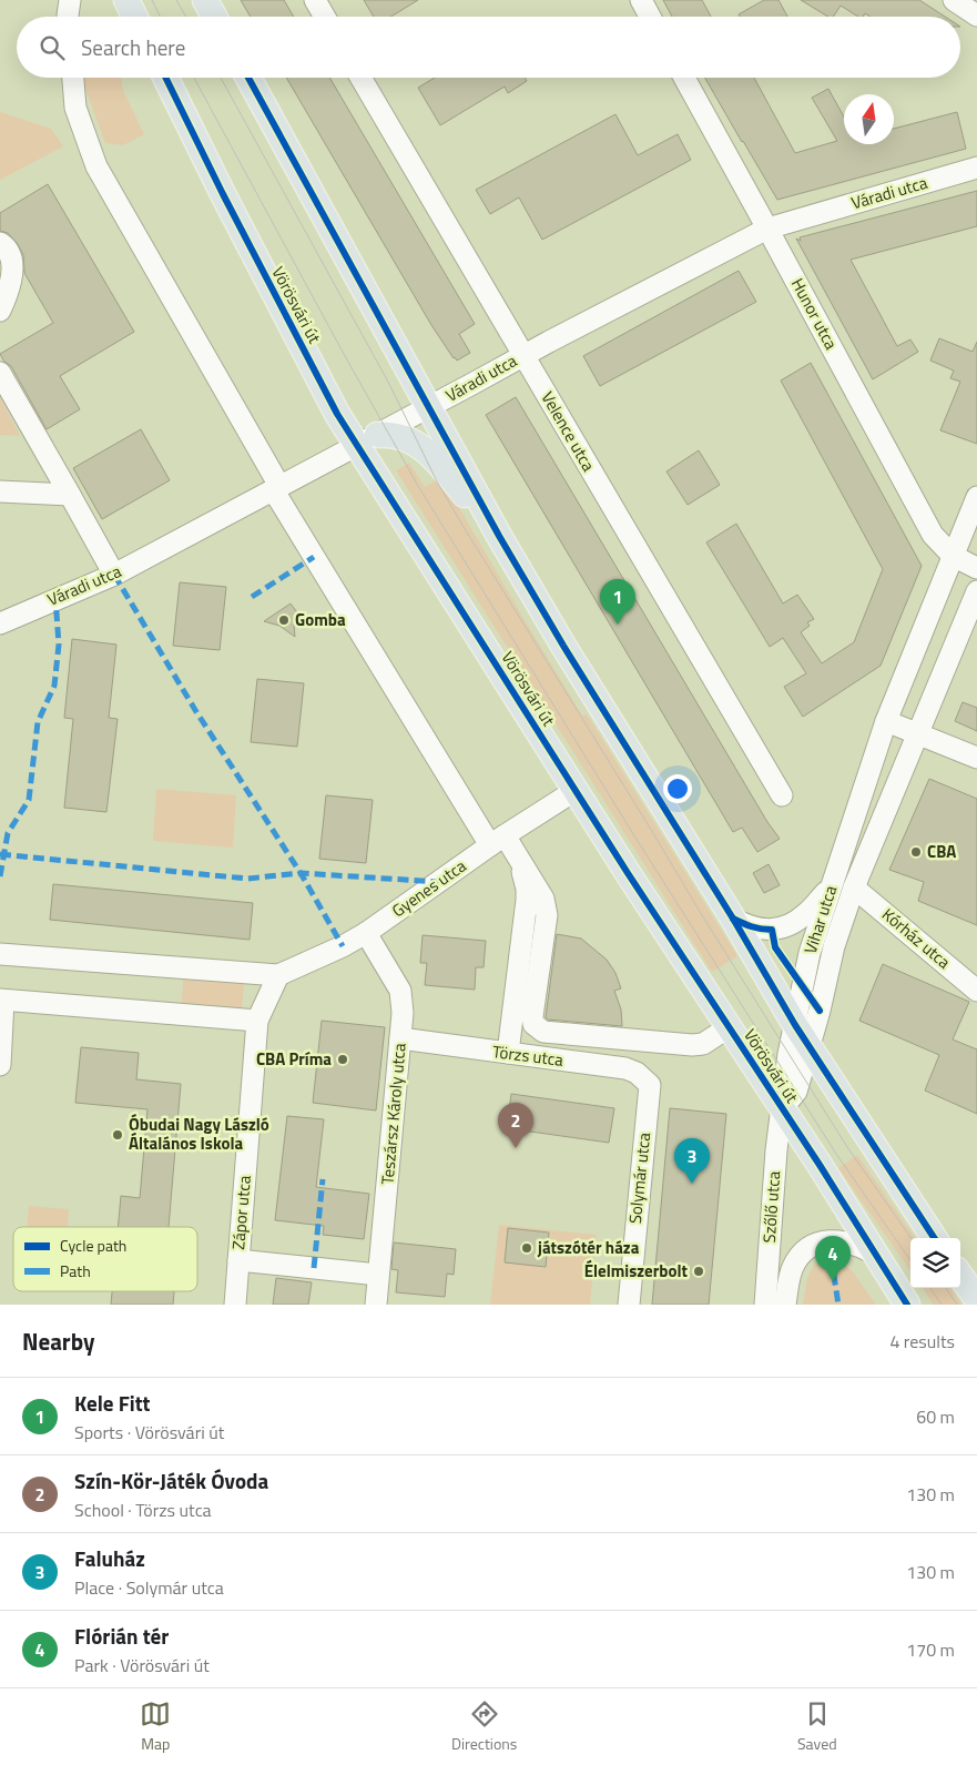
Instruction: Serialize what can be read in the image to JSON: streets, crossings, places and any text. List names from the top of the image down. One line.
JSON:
{"streets":{"main road":["Vörösvári út"],"street":["Váradi utca","Hunor utca","Velence utca","Gyenes utca","Vihar utca","Kórház utca","Törzs utca","Teszársz Károly utca","Solymár utca","Szőlő utca","Zápor utca"]},"crossings":[["Váradi utca","Vörösvári út"],["Váradi utca","Hunor utca"],["Váradi utca","Velence utca"],["Vörösvári út","Gyenes utca"],["Vörösvári út","Vihar utca"],["Vörösvári út","Szőlő utca"],["Hunor utca","Vihar utca"],["Gyenes utca","Teszársz Károly utca"],["Vihar utca","Kórház utca"],["Vihar utca","Szőlő utca"],["Törzs utca","Teszársz Károly utca"],["Törzs utca","Solymár utca"]],"places":["Gomba","CBA","CBA Príma","Óbudai Nagy László Általános Iskola","játszótér háza","Élelmiszerbolt"],"legend":["Cycle path","Path"],"north":"top","page":{"search":"Search here","pins":["1","2","3","4"],"heading":["Nearby","4 results"],"list":[{"mark":"1","name":"Kele Fitt","note":"Sports · Vörösvári út","value":"60 m"},{"mark":"2","name":"Szín-Kör-Játék Óvoda","note":"School · Törzs utca","value":"130 m"},{"mark":"3","name":"Faluház","note":"Place · Solymár utca","value":"130 m"},{"mark":"4","name":"Flórián tér","note":"Park · Vörösvári út","value":"170 m"}],"nav":["Map","Directions","Saved"]}}
